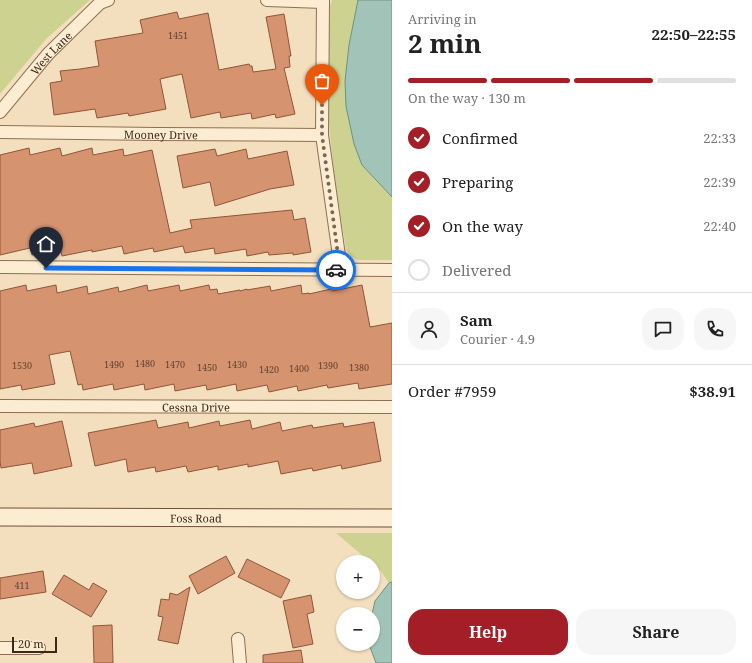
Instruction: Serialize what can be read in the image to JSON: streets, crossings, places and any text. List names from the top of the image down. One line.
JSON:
{"streets":{"street":["West Lane","Mooney Drive","Cessna Drive","Foss Road"]},"house_numbers":["1451","1480","1490","1470","1430","1530","1390","1450","1380","1400","1420","411"],"scale_bar":"20 m","page":{"heading":["2 min","Arriving in","22:50–22:55"],"panel":["Sam","Courier · 4.9","Order #7959","$38.91"],"bar":"On the way · 130 m","list":[["Confirmed","22:33"],["Preparing","22:39"],["On the way","22:40"],"Delivered"],"map_buttons":["+","−"],"buttons":["Help","Share"],"scale":"20 m"}}
